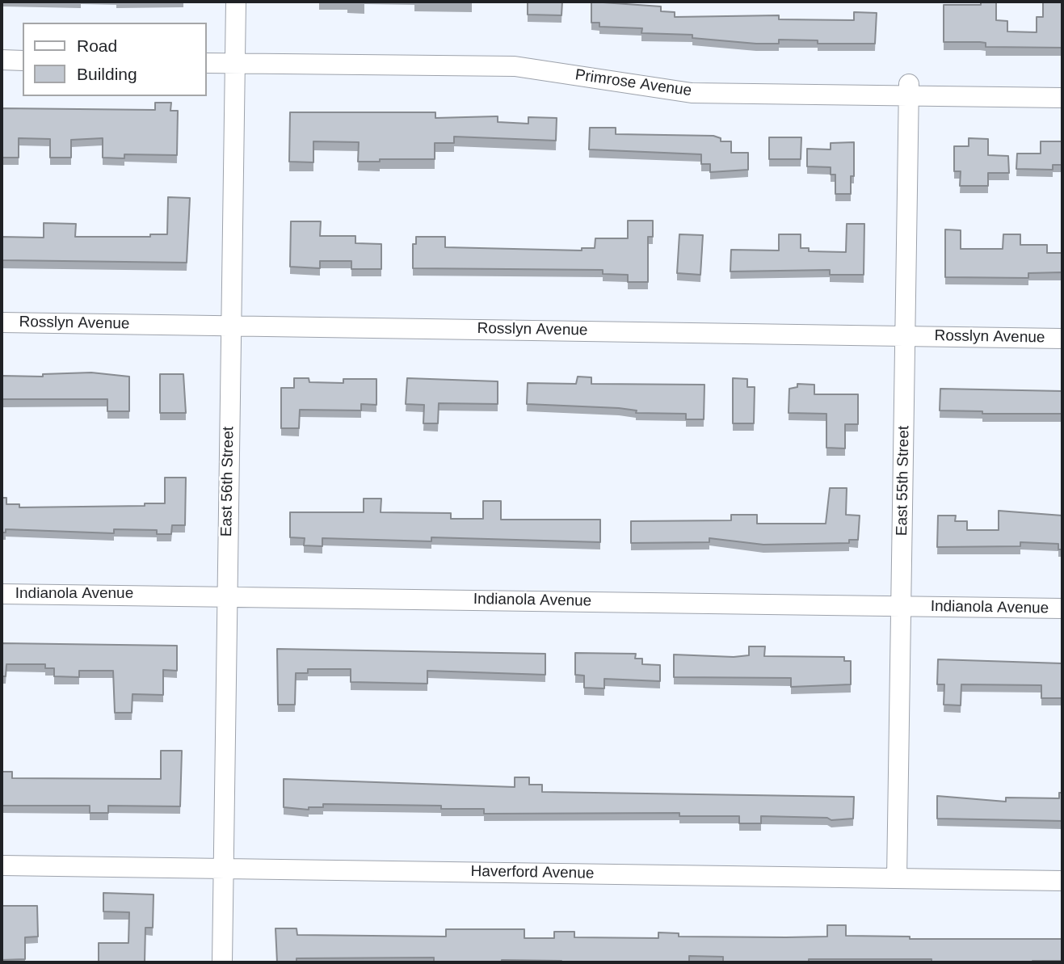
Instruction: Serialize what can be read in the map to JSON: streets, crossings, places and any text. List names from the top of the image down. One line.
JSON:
{"streets":{"street":["Primrose Avenue","Rosslyn Avenue","East 55th Street","East 56th Street","Indianola Avenue","Haverford Avenue"]},"crossings":[["Primrose Avenue","East 55th Street"],["Primrose Avenue","East 56th Street"],["Rosslyn Avenue","East 55th Street"],["Rosslyn Avenue","East 56th Street"],["East 55th Street","Indianola Avenue"],["East 55th Street","Haverford Avenue"],["East 56th Street","Indianola Avenue"],["East 56th Street","Haverford Avenue"]],"legend":["Road","Building"]}
